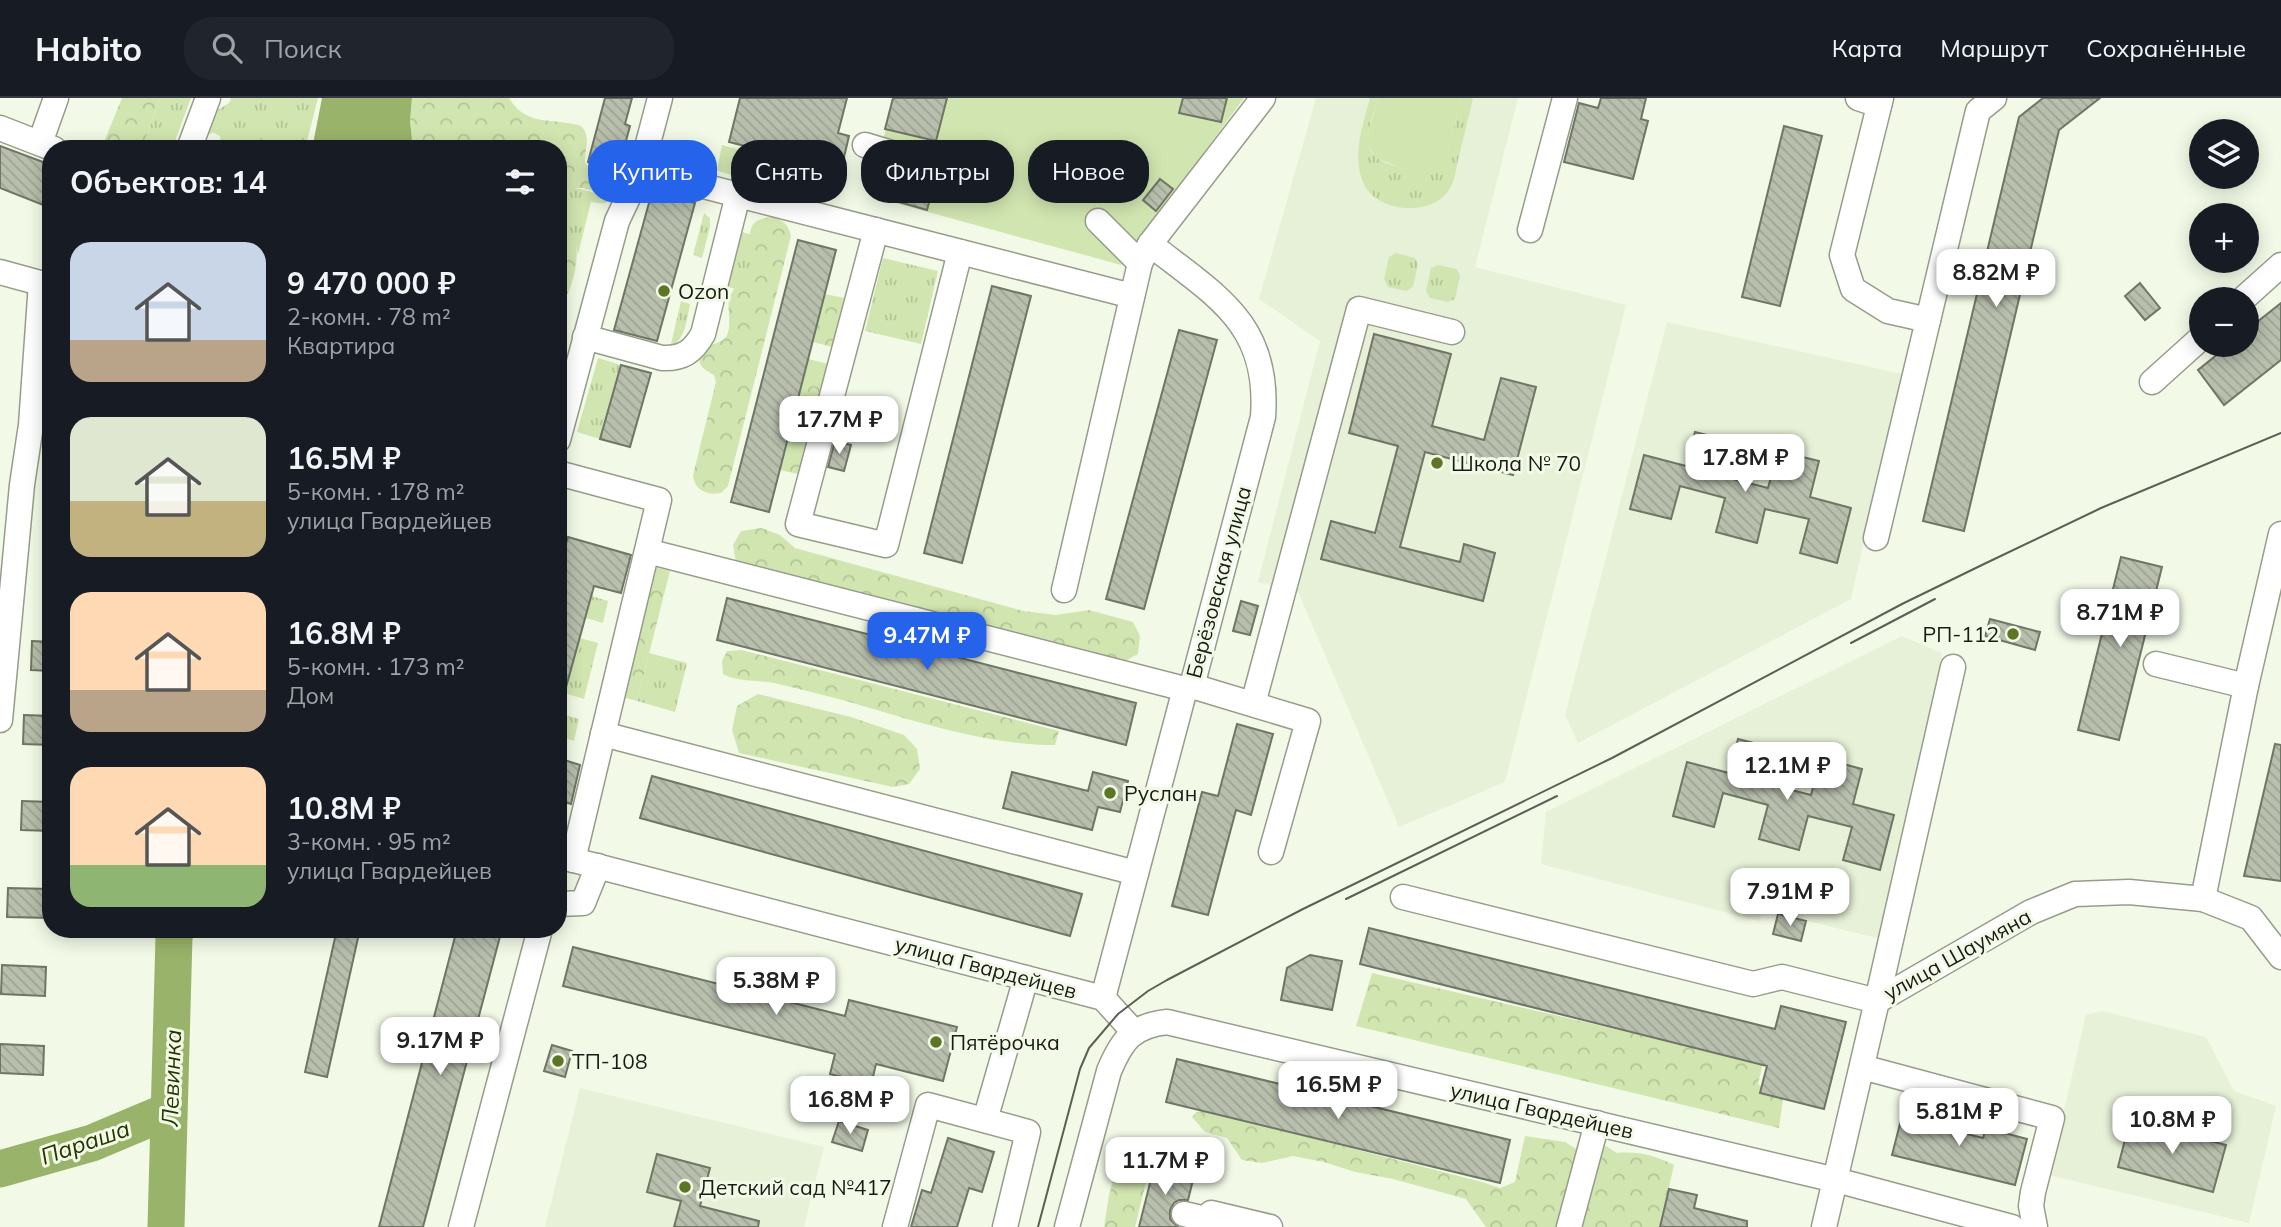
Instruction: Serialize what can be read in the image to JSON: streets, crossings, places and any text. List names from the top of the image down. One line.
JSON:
{"streets":{"street":["Берёзовская улица","улица Шаумяна","улица Гвардейцев"]},"crossings":[["Берёзовская улица","улица Гвардейцев"]],"water":["Левинка","Параша"],"places":["Ozon","Школа № 70","РП-112","Руслан","Пятёрочка","ТП-108","Детский сад №417"],"page":{"header":"Habito","search":"Поиск","nav":["Карта","Маршрут","Сохранённые"],"map_buttons":["+","−"],"chip":["Купить","Снять","Фильтры","Новое"],"heading":"Объектов: 14","list":[{"name":"9 470 000 ₽","note":"2-комн. · 78 m² · Квартира"},{"name":"16.5M ₽","note":"5-комн. · 178 m² · улица Гвардейцев"},{"name":"16.8M ₽","note":"5-комн. · 173 m² · Дом"},{"name":"10.8M ₽","note":"3-комн. · 95 m² · улица Гвардейцев"}],"price":["8.82M ₽","17.7M ₽","17.8M ₽","8.71M ₽","9.47M ₽","12.1M ₽","7.91M ₽","5.38M ₽","9.17M ₽","16.5M ₽","16.8M ₽","5.81M ₽","10.8M ₽","11.7M ₽"]}}
